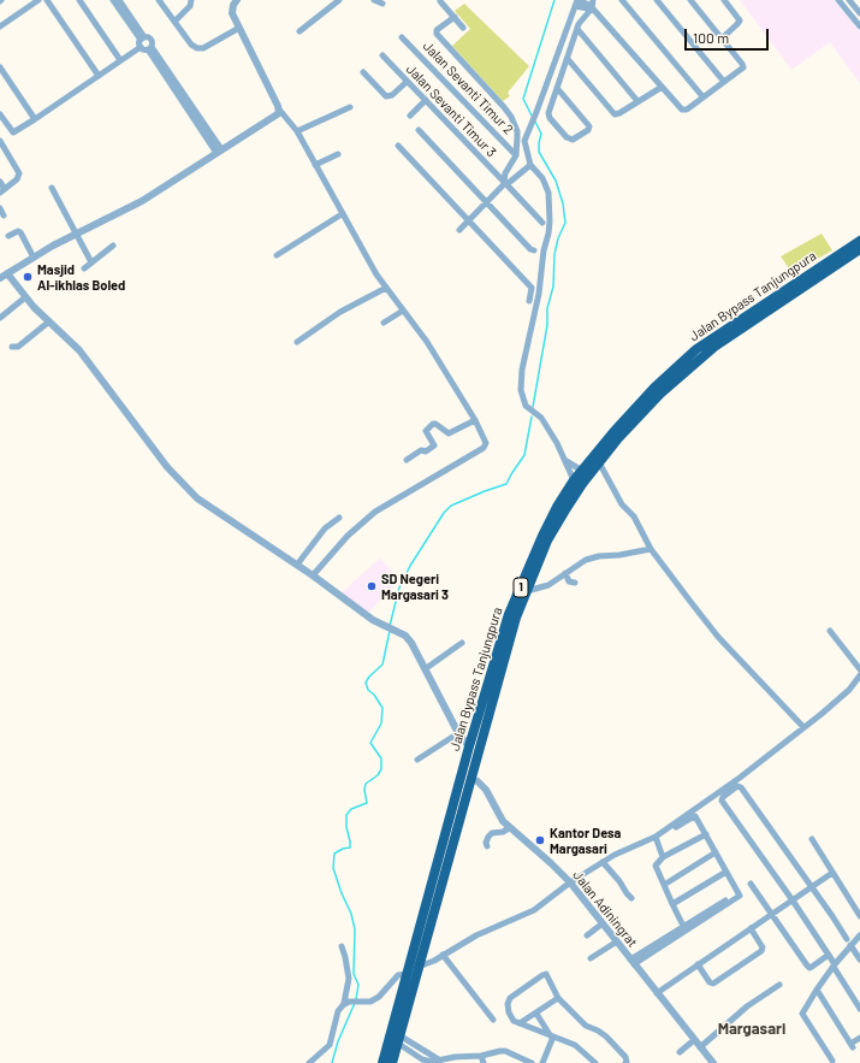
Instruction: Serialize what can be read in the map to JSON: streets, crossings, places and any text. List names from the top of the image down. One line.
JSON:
{"streets":{"highway":["Jalan Bypass Tanjungpura","1"],"street":["Jalan Sevanti Timur 2","Jalan Sevanti Timur 3","Jalan Adiningrat"]},"crossings":[["Jalan Bypass Tanjungpura","Jalan Adiningrat"]],"districts":["Margasari"],"places":["Masjid Al-ikhlas Boled","SD Negeri Margasari 3","Kantor Desa Margasari"],"scale_bar":"100 m"}
